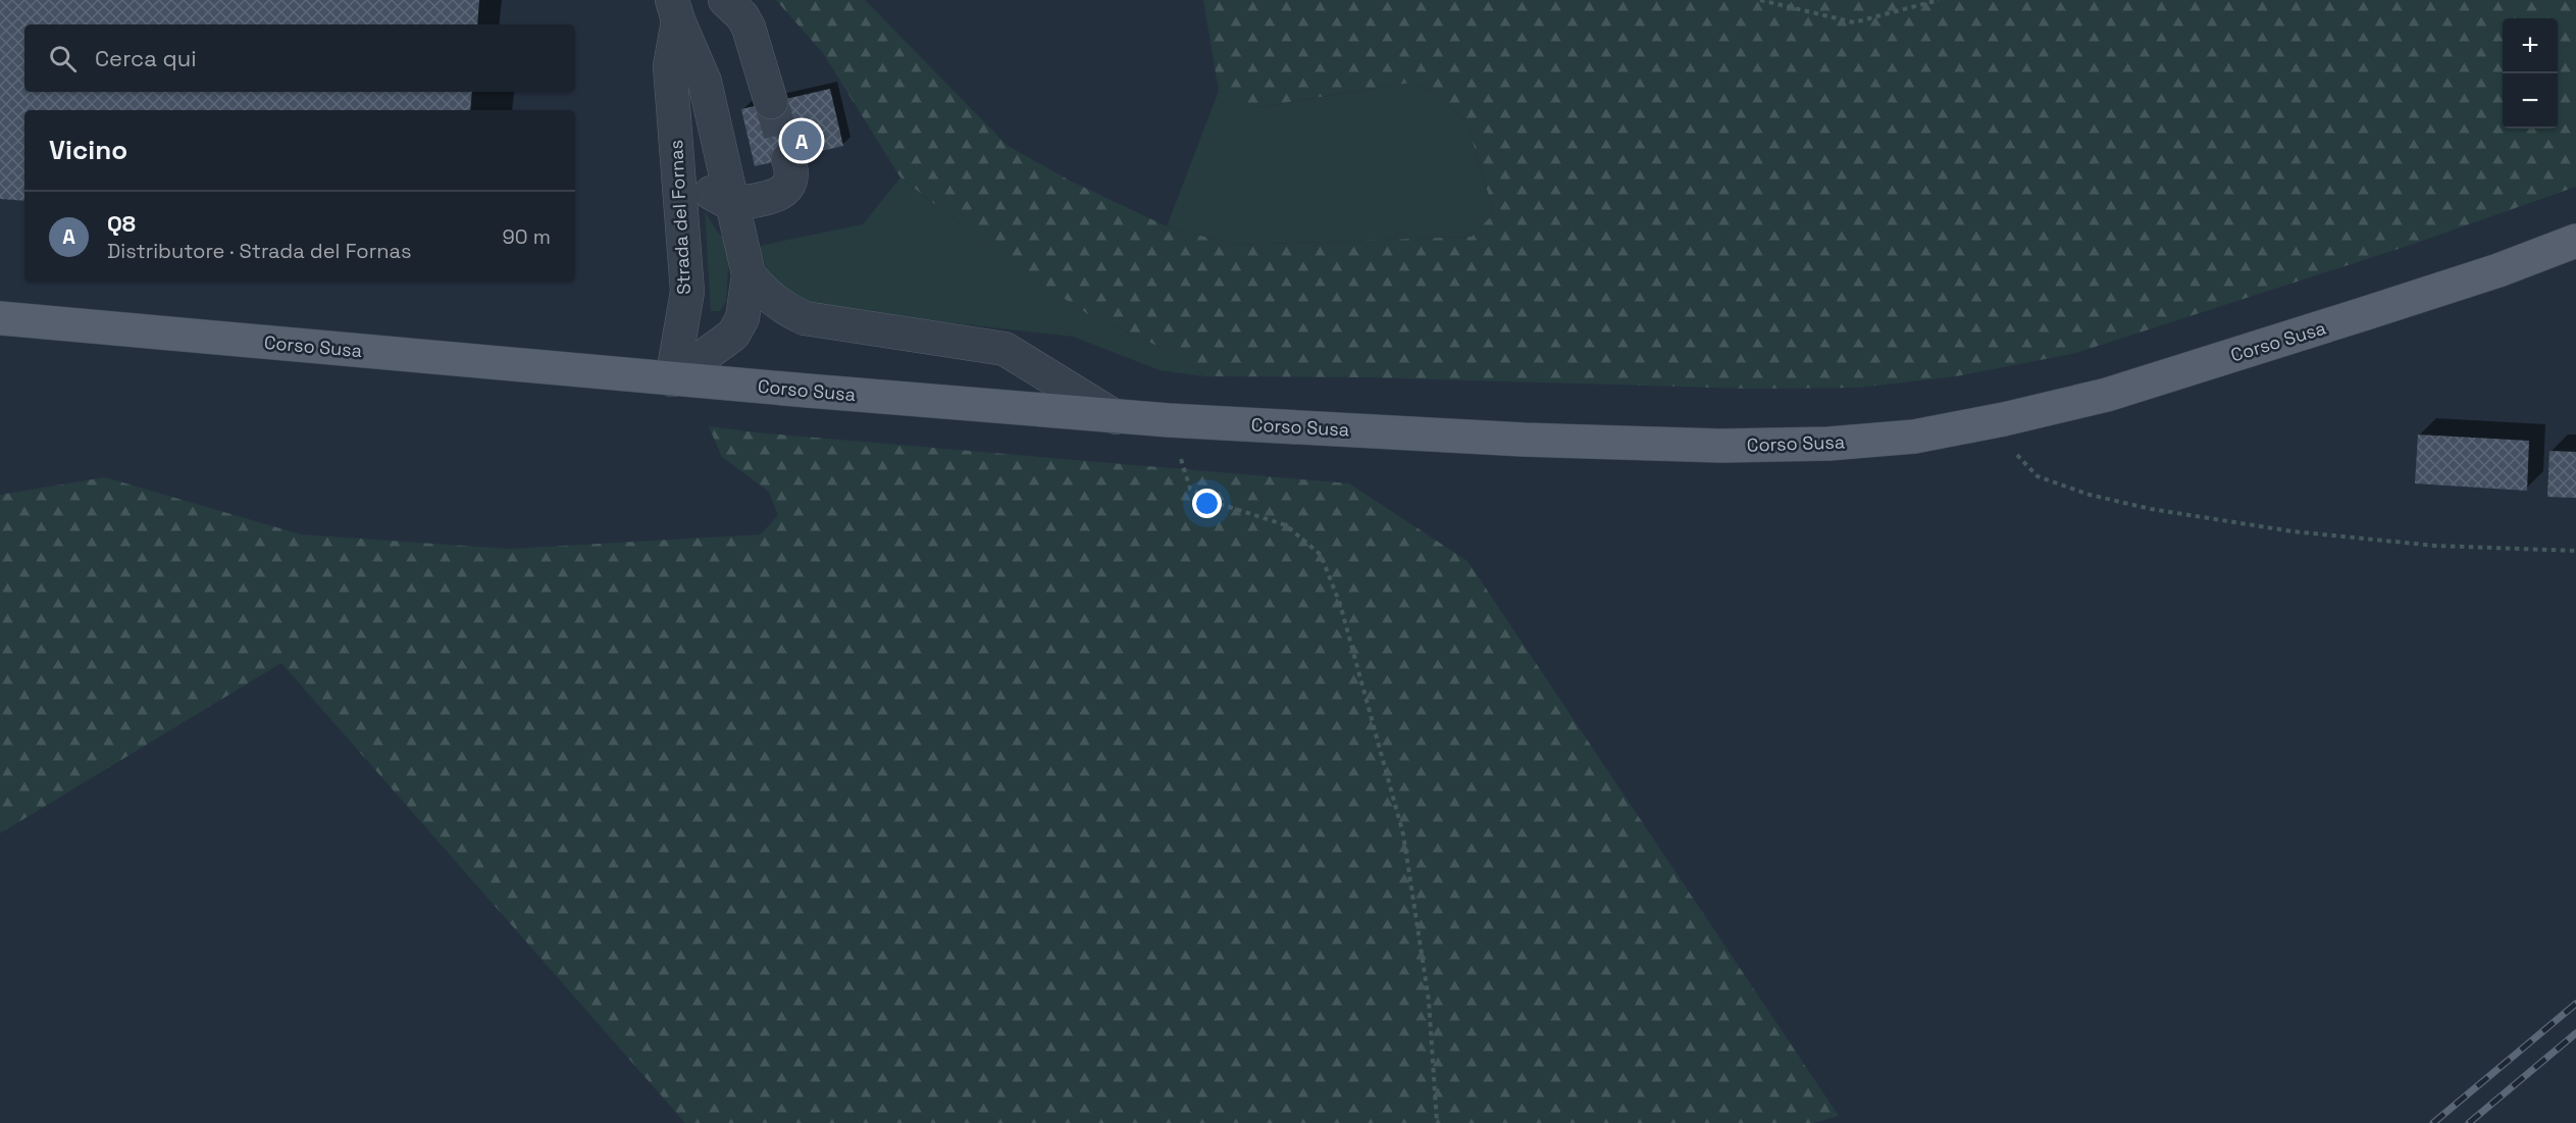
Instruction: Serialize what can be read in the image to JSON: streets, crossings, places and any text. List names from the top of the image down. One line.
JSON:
{"streets":{"main road":["Corso Susa"],"street":["Strada del Fornas"]},"crossings":[["Strada del Fornas","Corso Susa"]],"page":{"map_buttons":["+","−"],"search":"Cerca qui","heading":"Vicino","pins":"A","list":[{"mark":"A","name":"Q8","note":"Distributore · Strada del Fornas","value":"90 m"}]}}
